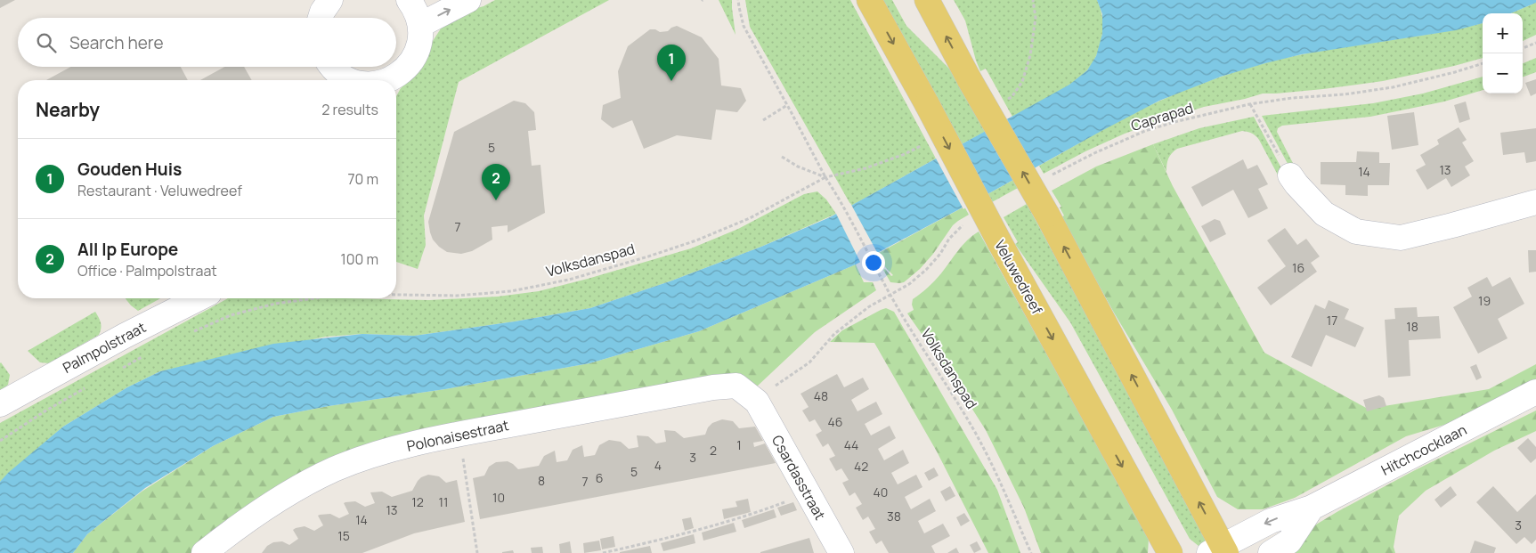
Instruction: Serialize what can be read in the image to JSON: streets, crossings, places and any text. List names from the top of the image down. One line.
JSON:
{"streets":{"main road":["Veluwedreef"],"street":["Palmpolstraat","Polonaisestraat","Hitchcocklaan","Csardasstraat"],"path":["Caprapad","Volksdanspad"]},"crossings":[["Polonaisestraat","Csardasstraat"]],"house_numbers":["5","13","14","7","16","19","17","18","48","46","1","44","2","3","4","42","5","6","8","7","40","10","12","11","13","38","14","3","15"],"page":{"map_buttons":["+","−"],"search":"Search here","pins":["1","2"],"heading":["Nearby","2 results"],"list":[{"mark":"1","name":"Gouden Huis","note":"Restaurant · Veluwedreef","value":"70 m"},{"mark":"2","name":"All Ip Europe","note":"Office · Palmpolstraat","value":"100 m"}]}}
